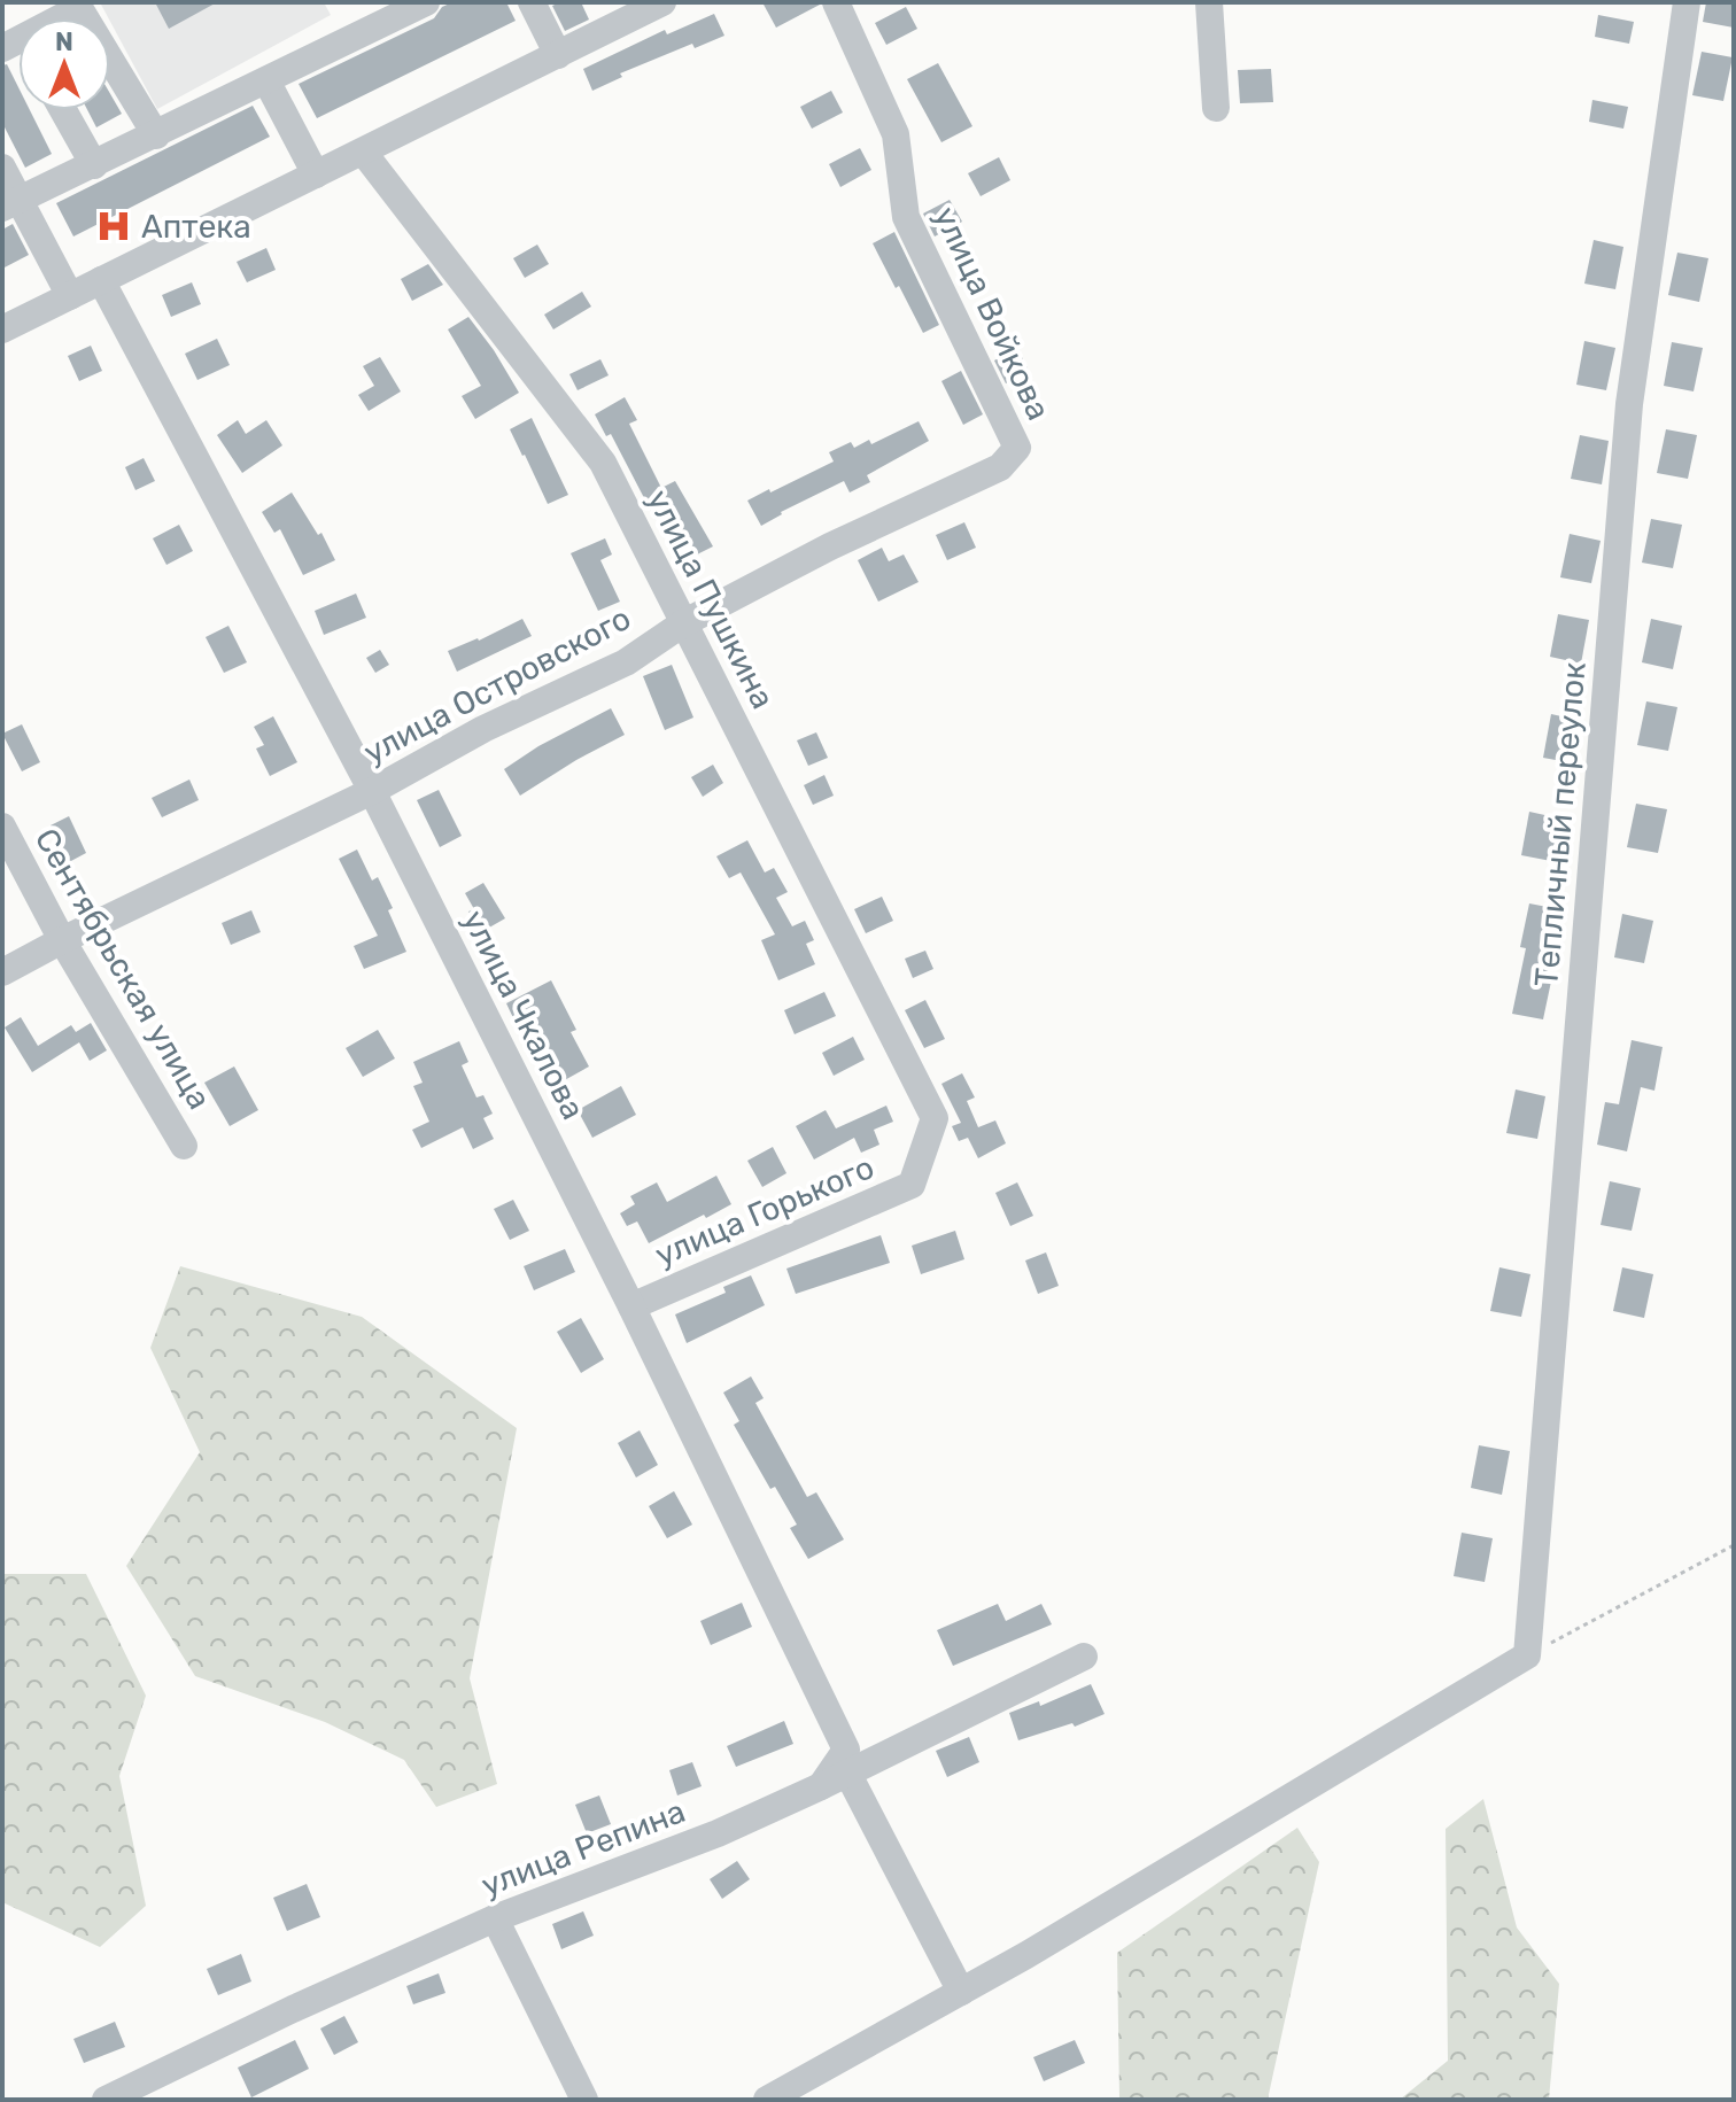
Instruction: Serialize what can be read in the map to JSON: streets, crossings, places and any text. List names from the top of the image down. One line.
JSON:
{"streets":{"street":["улица Войкова","улица Пушкина","улица Островского","Тепличный переулок","Сентябрьская улица","улица Чкалова","улица Горького","улица Репина"]},"crossings":[["улица Войкова","улица Островского"],["улица Пушкина","улица Островского"],["улица Пушкина","улица Горького"],["улица Островского","Сентябрьская улица"],["улица Островского","улица Чкалова"],["улица Чкалова","улица Горького"],["улица Чкалова","улица Репина"]],"places":{"hospital":["Аптека"]},"north":"top"}
